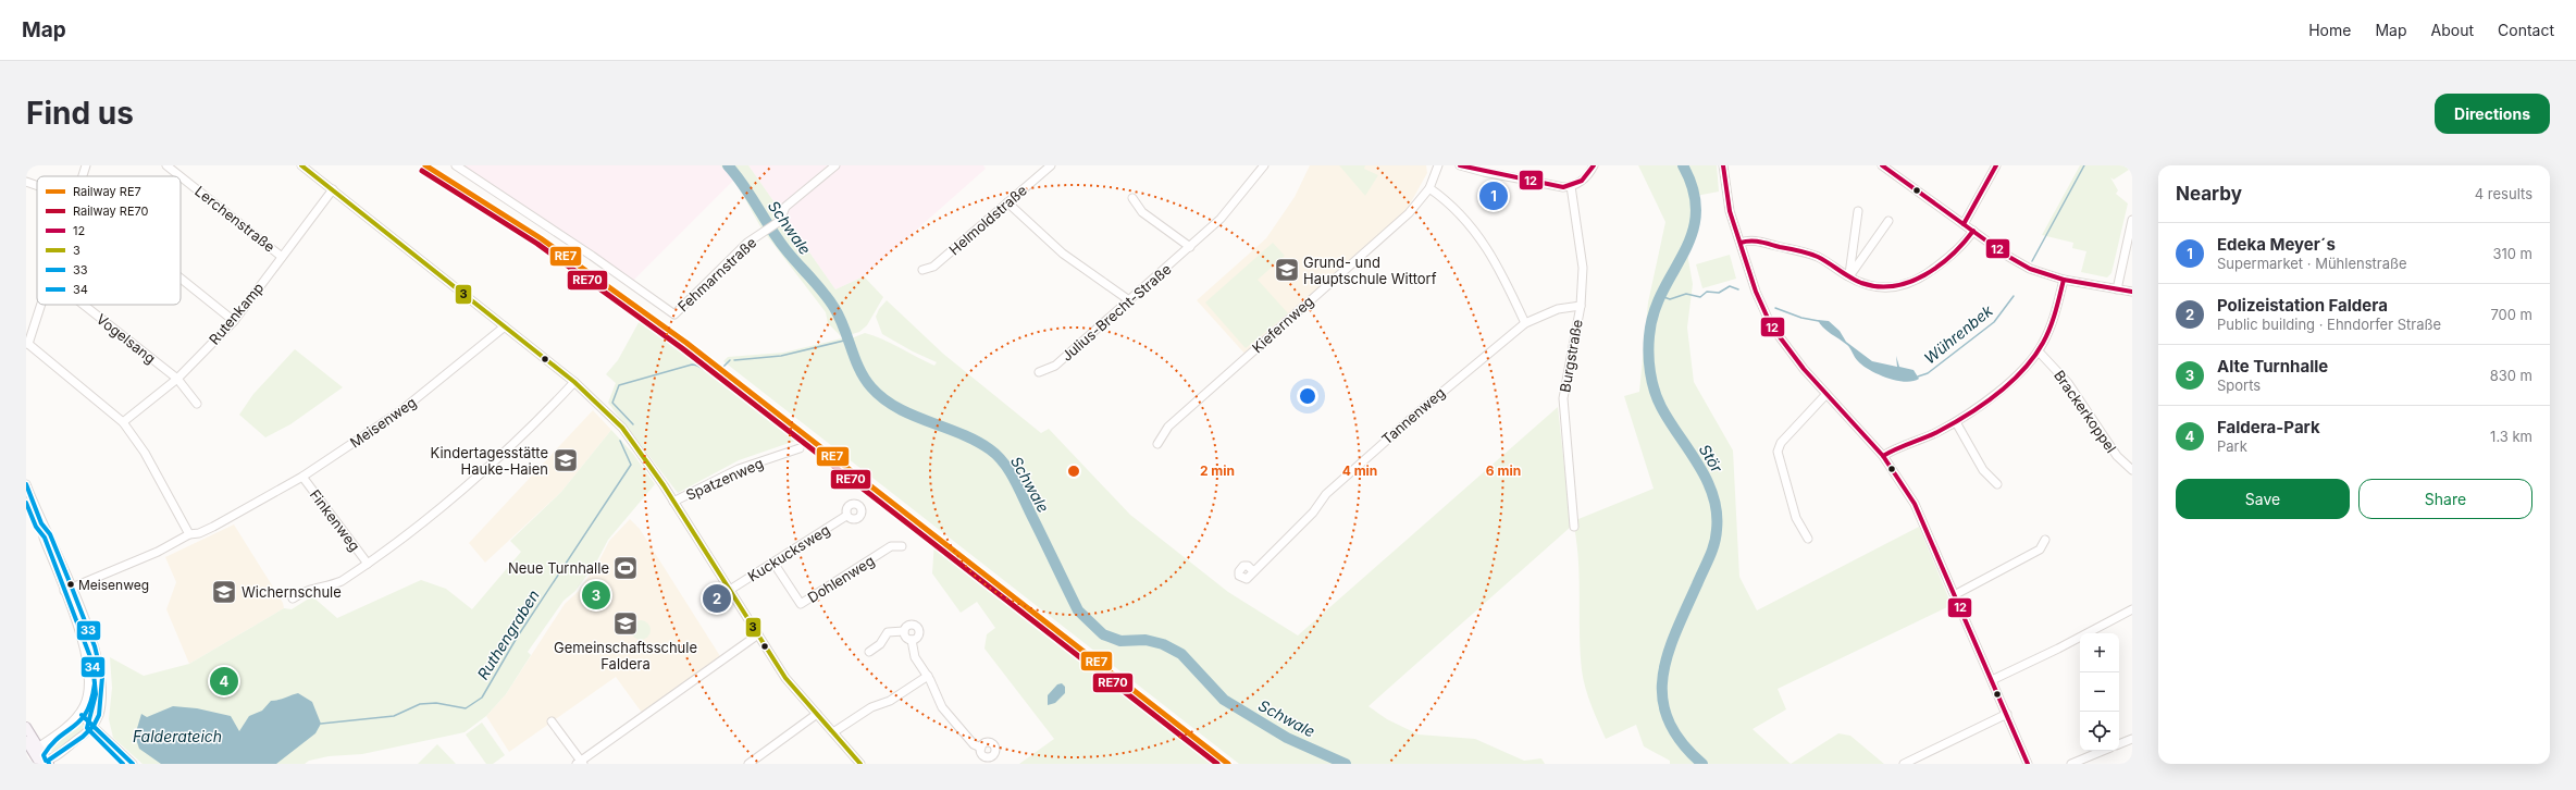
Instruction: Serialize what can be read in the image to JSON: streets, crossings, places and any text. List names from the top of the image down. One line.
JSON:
{"streets":{"street":["Lerchenstraße","Helmoldstraße","Fehmarnstraße","Julius-Brecht-Straße","Rutenkamp","Kiefernweg","Vogelsang","Burgstraße","Brackerkoppel","Tannenweg","Meisenweg","Spatzenweg","Finkenweg","Kuckucksweg","Dohlenweg"]},"crossings":[["Lerchenstraße","Rutenkamp"],["Rutenkamp","Vogelsang"],["Burgstraße","Tannenweg"],["Meisenweg","Finkenweg"],["Kuckucksweg","Dohlenweg"]],"water":["Schwale","Wührenbek","Stör","Ruthengraben","Falderateich"],"places":{"school or university":["Grund- und Hauptschule Wittorf","Kindertagesstätte Hauke-Haien","Wichernschule","Gemeinschaftsschule Faldera"],"sports":["Neue Turnhalle"],"other":["Meisenweg"]},"lines":["rail line RE7","transit line 12","transit line 3","rail line RE70","transit line 33","transit line 34"],"legend":["Railway RE7","Railway RE70","12","3","33","34"],"page":{"header":"Map","nav":["Home","Map","About","Contact"],"buttons":["Directions",["Save","Share"]],"title":"Find us","heading":["Nearby","4 results"],"pins":["1","3","2","4"],"list":[{"mark":"1","name":"Edeka Meyer´s","note":"Supermarket · Mühlenstraße","value":"310 m"},{"mark":"2","name":"Polizeistation Faldera","note":"Public building · Ehndorfer Straße","value":"700 m"},{"mark":"3","name":"Alte Turnhalle","note":"Sports","value":"830 m"},{"mark":"4","name":"Faldera-Park","note":"Park","value":"1.3 km"}],"map_buttons":["+","−"]},"rings":["2 min","4 min","6 min"]}
